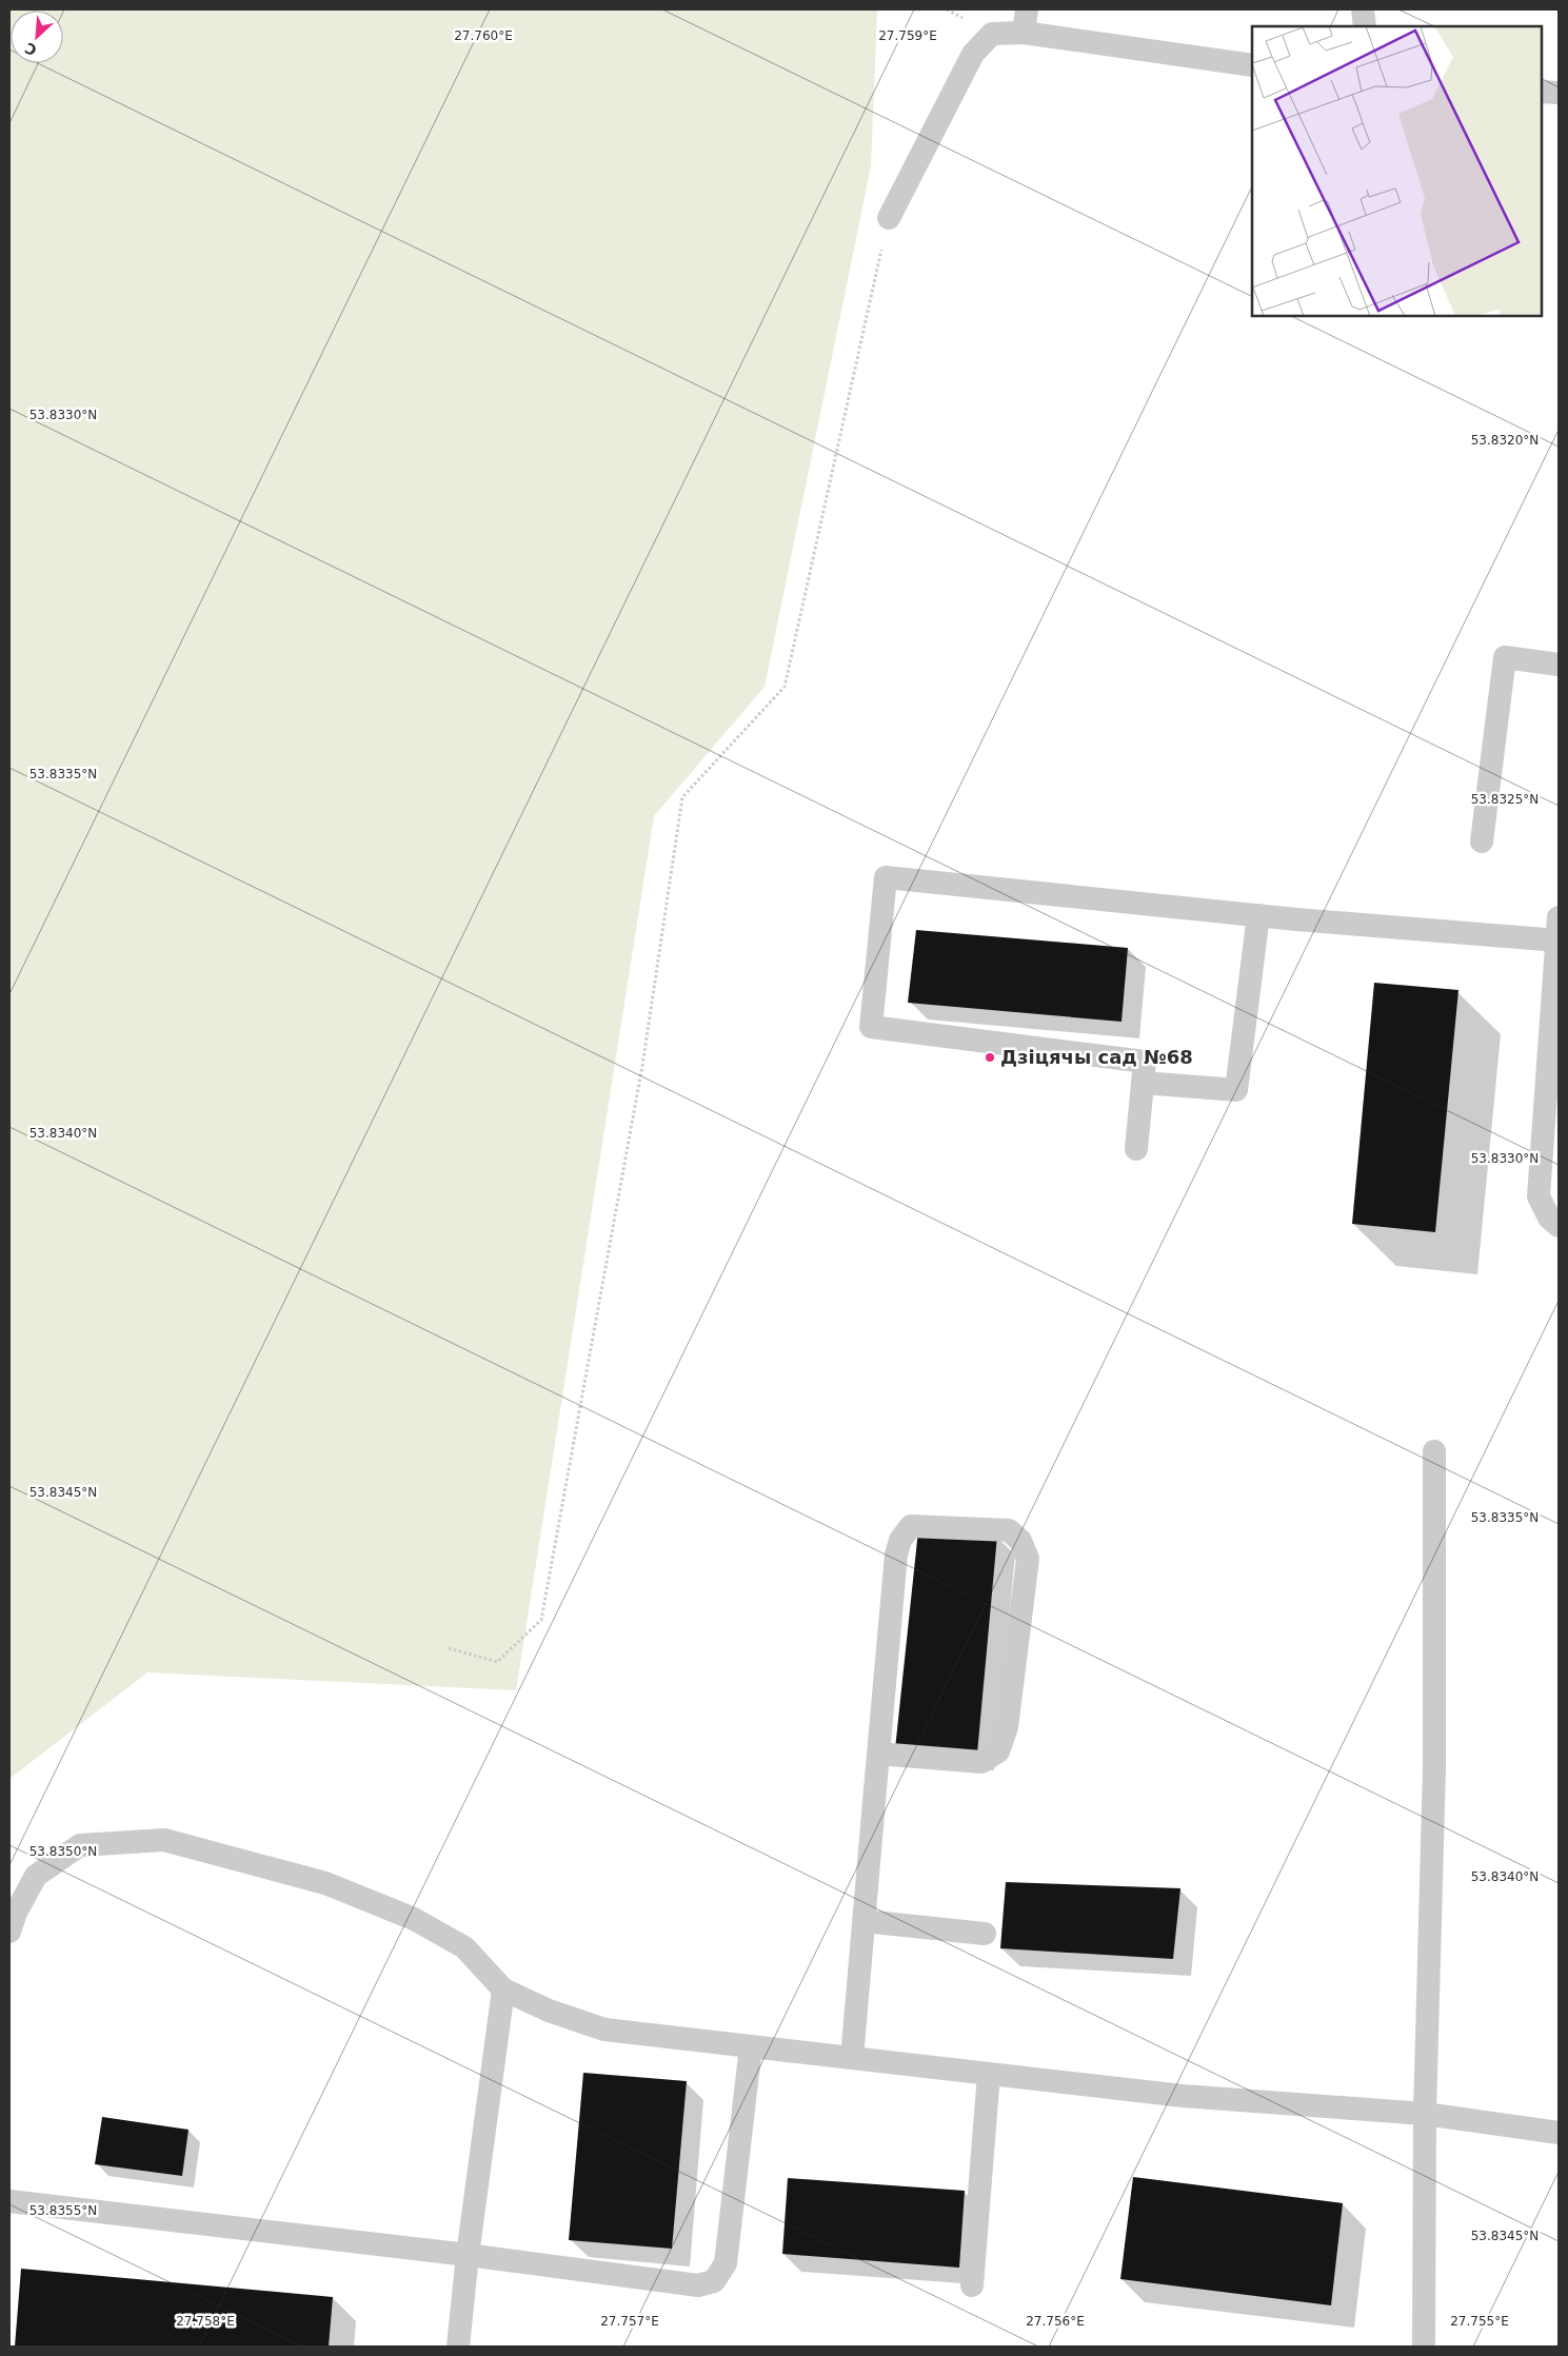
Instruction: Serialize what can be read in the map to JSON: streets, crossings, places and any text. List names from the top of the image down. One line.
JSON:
{"places":["Дзіцячы сад №68"],"north":"bottom left","coordinates":["27.760°E","27.759°E","53.8330°N","53.8320°N","53.8335°N","53.8325°N","53.8340°N","53.8345°N","53.8350°N","53.8355°N","27.758°E","27.757°E","27.756°E","27.755°E"]}
